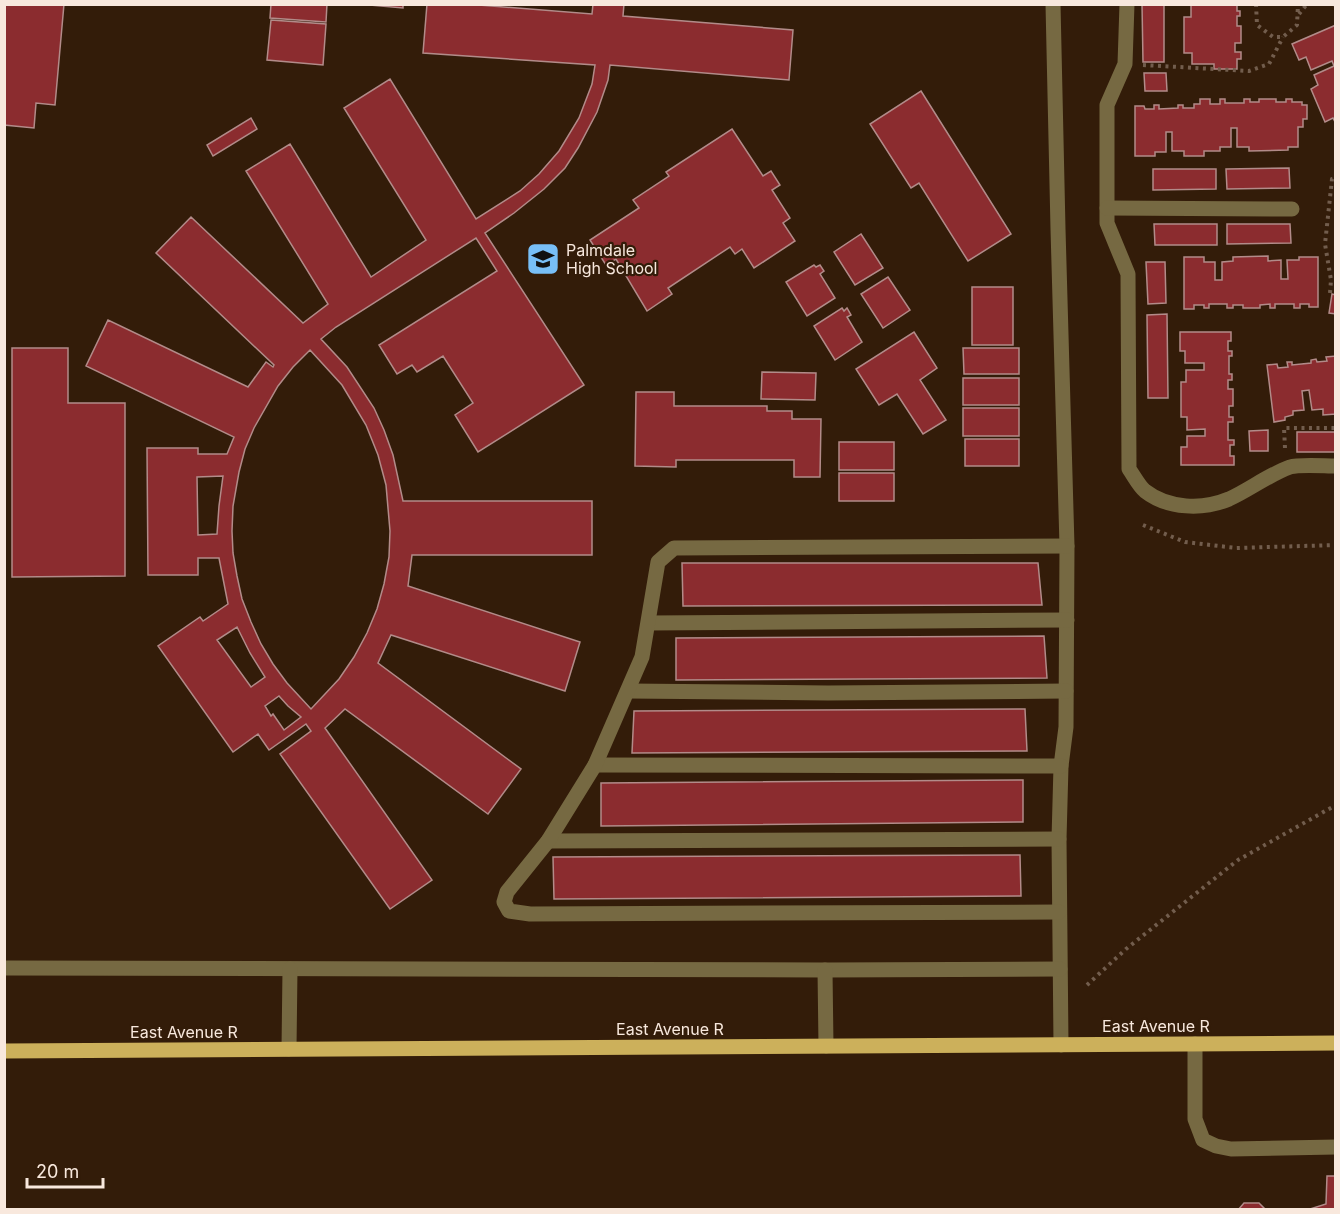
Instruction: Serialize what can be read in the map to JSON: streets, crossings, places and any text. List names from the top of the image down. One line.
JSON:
{"streets":{"main road":["East Avenue R"]},"places":{"school or university":["Palmdale High School"]},"scale_bar":"20 m"}
